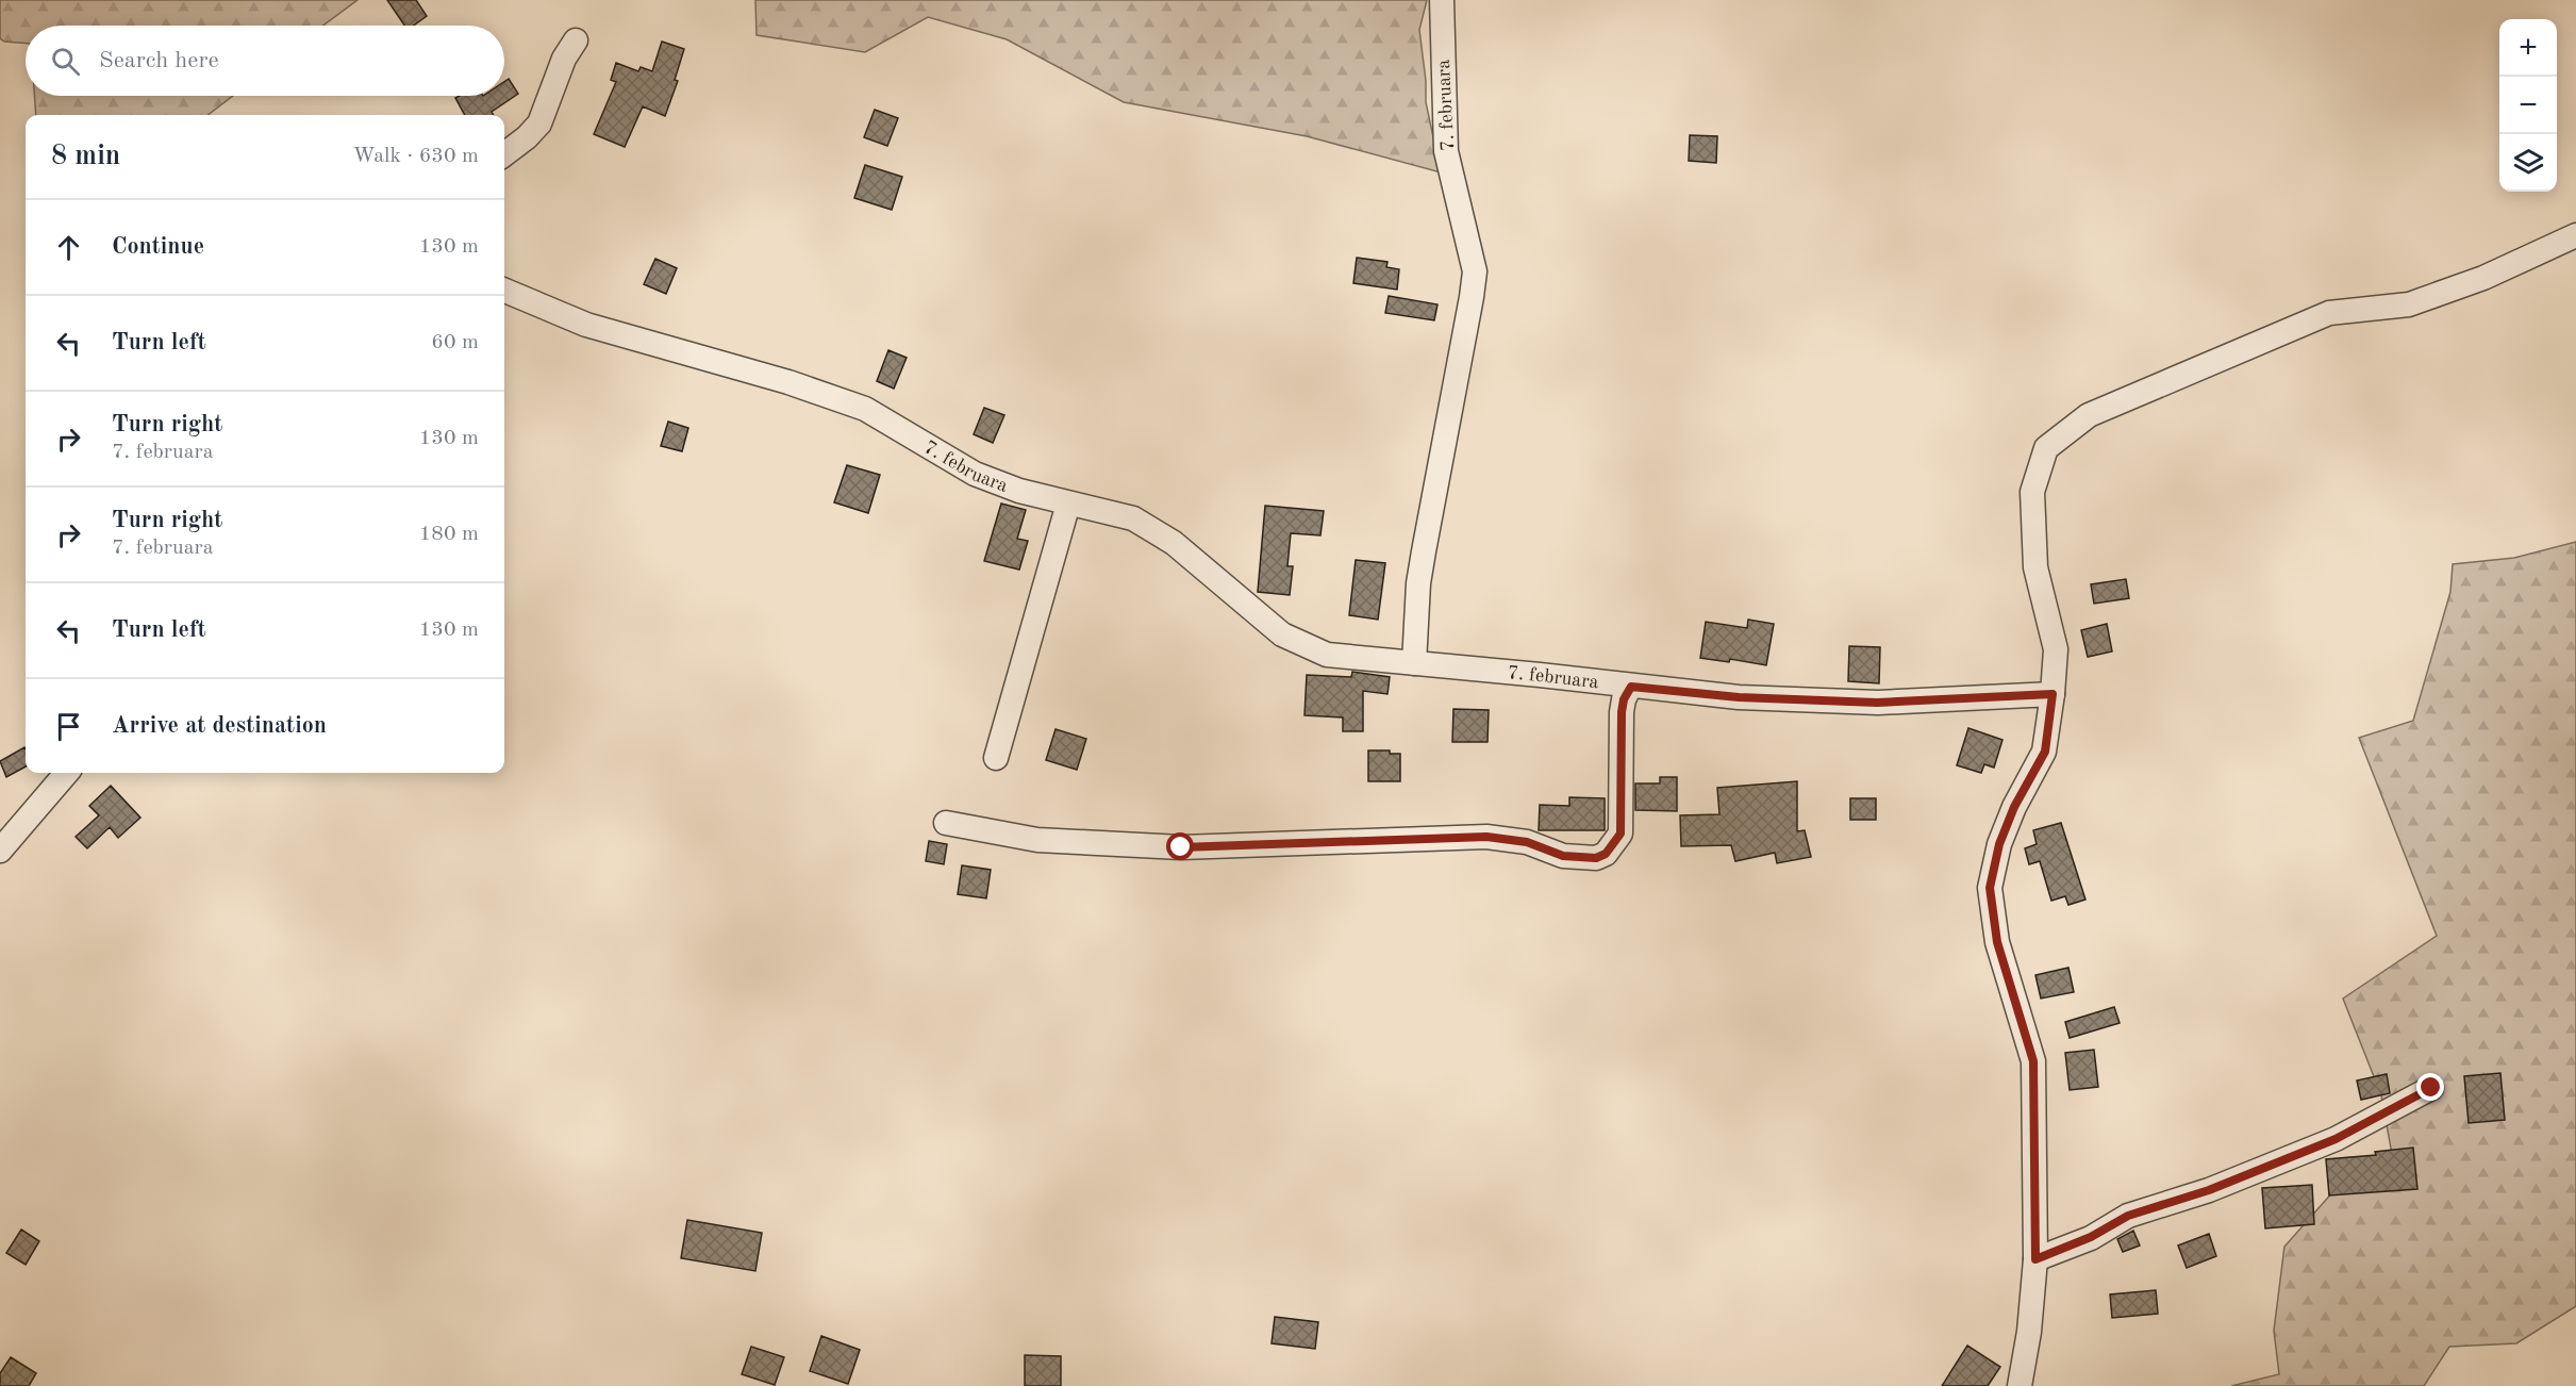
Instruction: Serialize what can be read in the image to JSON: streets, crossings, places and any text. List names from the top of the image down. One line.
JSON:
{"streets":{"street":["7. februara"]},"page":{"map_buttons":["+","−"],"search":"Search here","heading":["8 min","Walk · 630 m"],"list":[["Continue","130 m"],["Turn left","60 m"],["Turn right","7. februara","130 m"],["Turn right","7. februara","180 m"],["Turn left","130 m"],"Arrive at destination"]}}
